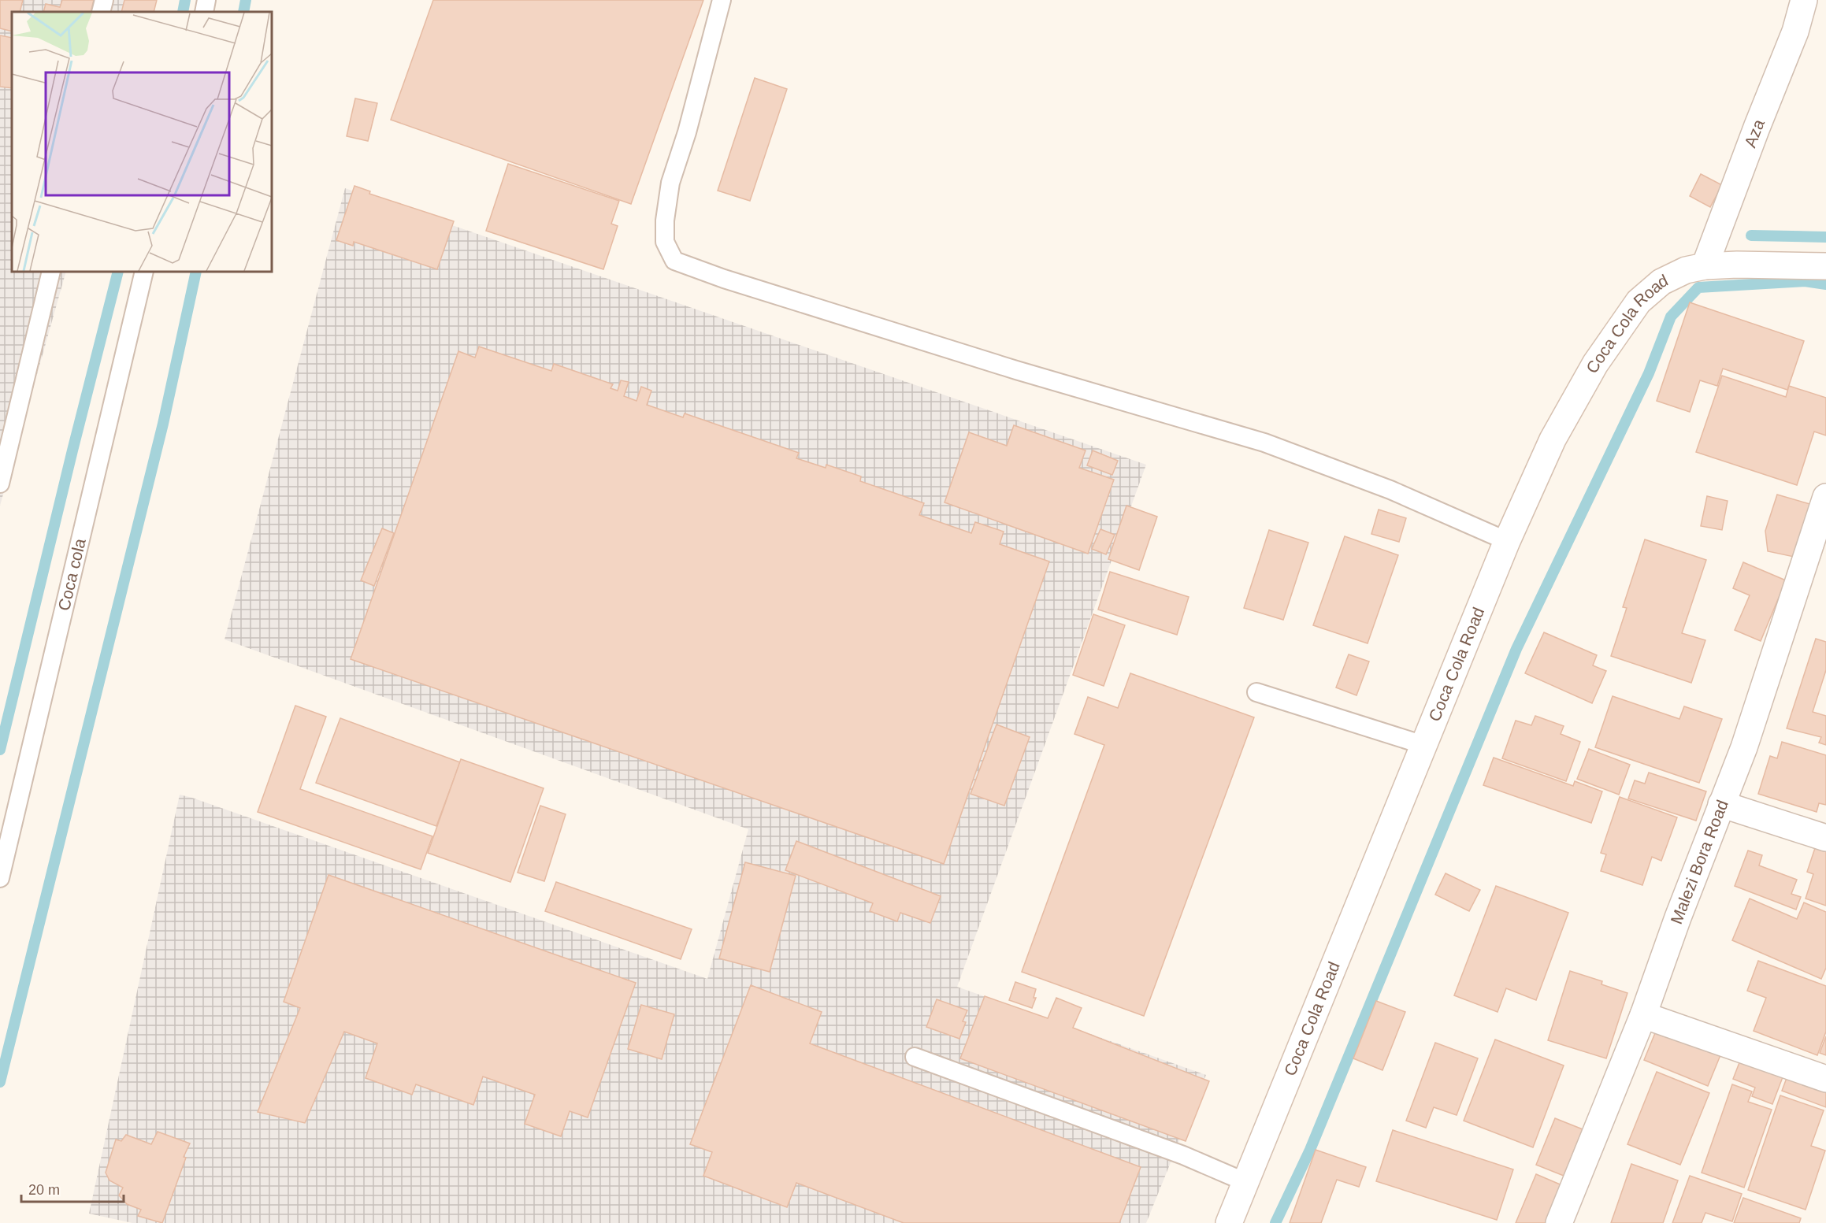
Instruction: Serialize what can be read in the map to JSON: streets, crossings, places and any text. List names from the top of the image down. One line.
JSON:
{"streets":{"street":["Aza","Coca Cola Road","Malezi Bora Road"],"lane":["Coca cola"]},"crossings":[["Aza","Coca Cola Road"]],"scale_bar":"20 m"}
